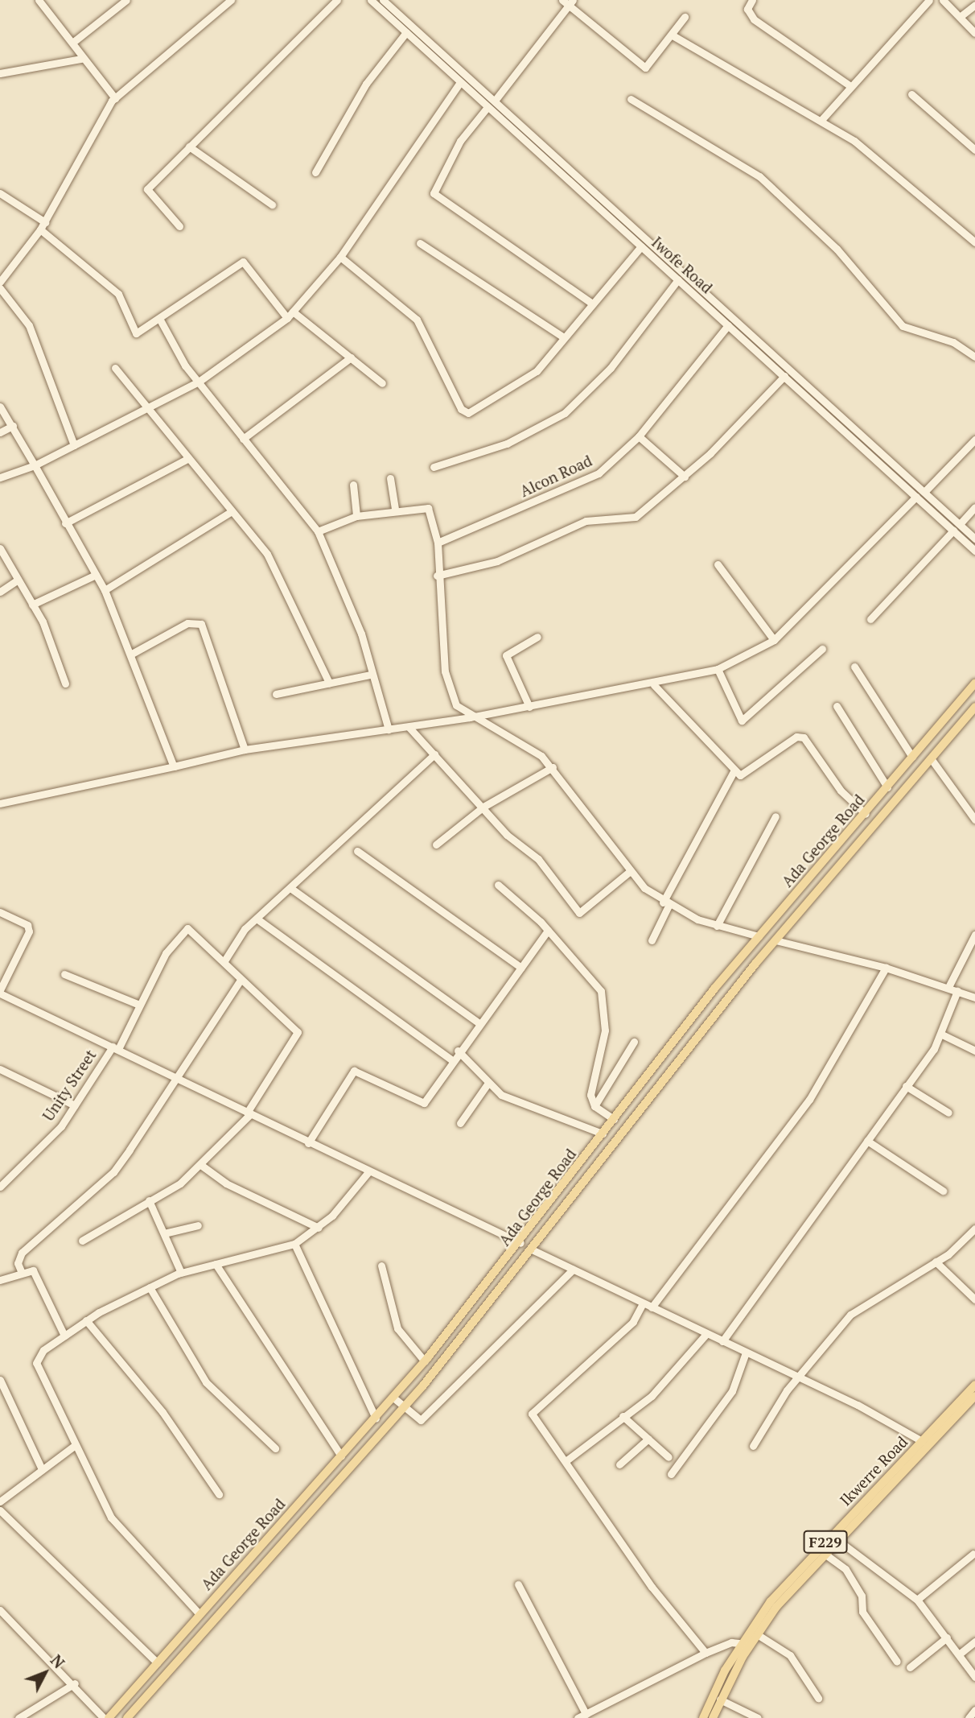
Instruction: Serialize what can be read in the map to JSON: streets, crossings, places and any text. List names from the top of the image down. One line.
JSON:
{"streets":{"main road":["Ada George Road","Ikwerre Road","F229"],"street":["Iwofe Road","Alcon Road","Unity Street"]},"crossings":[["Iwofe Road","Alcon Road"]],"north":"top right"}
